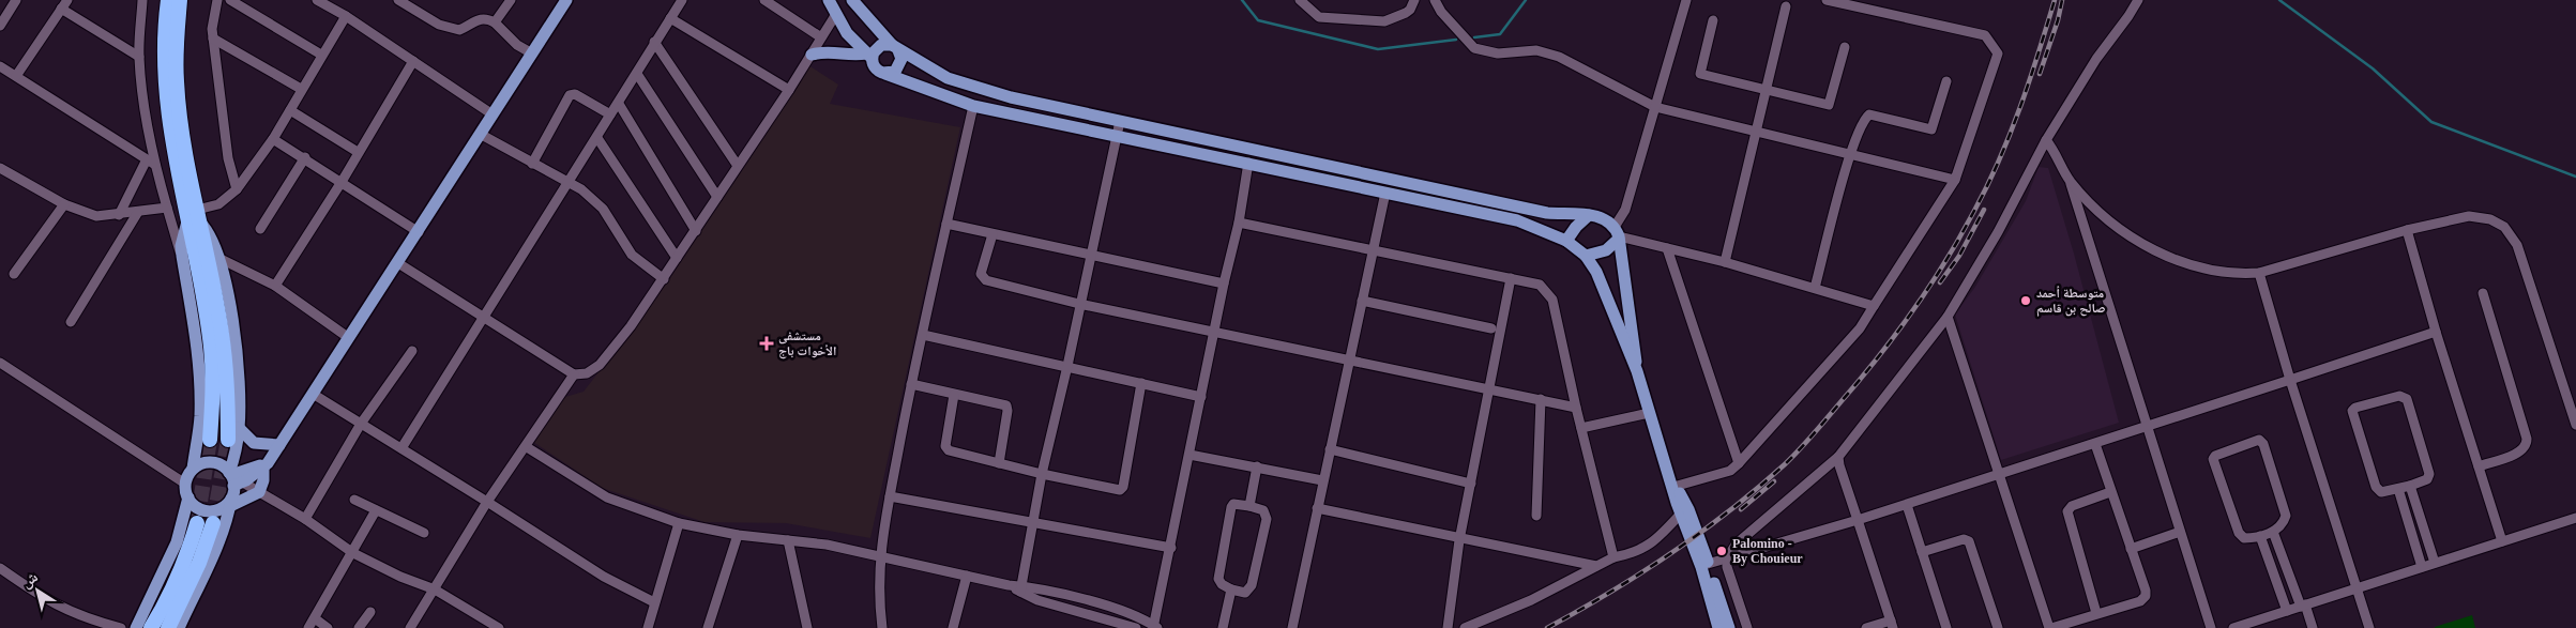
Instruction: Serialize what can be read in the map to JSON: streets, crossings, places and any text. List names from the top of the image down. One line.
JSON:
{"places":{"other":["متوسطة أحمد صالح بن قاسم","Palomino - By Chouieur"],"health":["مستشفى الأخوات باج"]},"north":"top left"}
